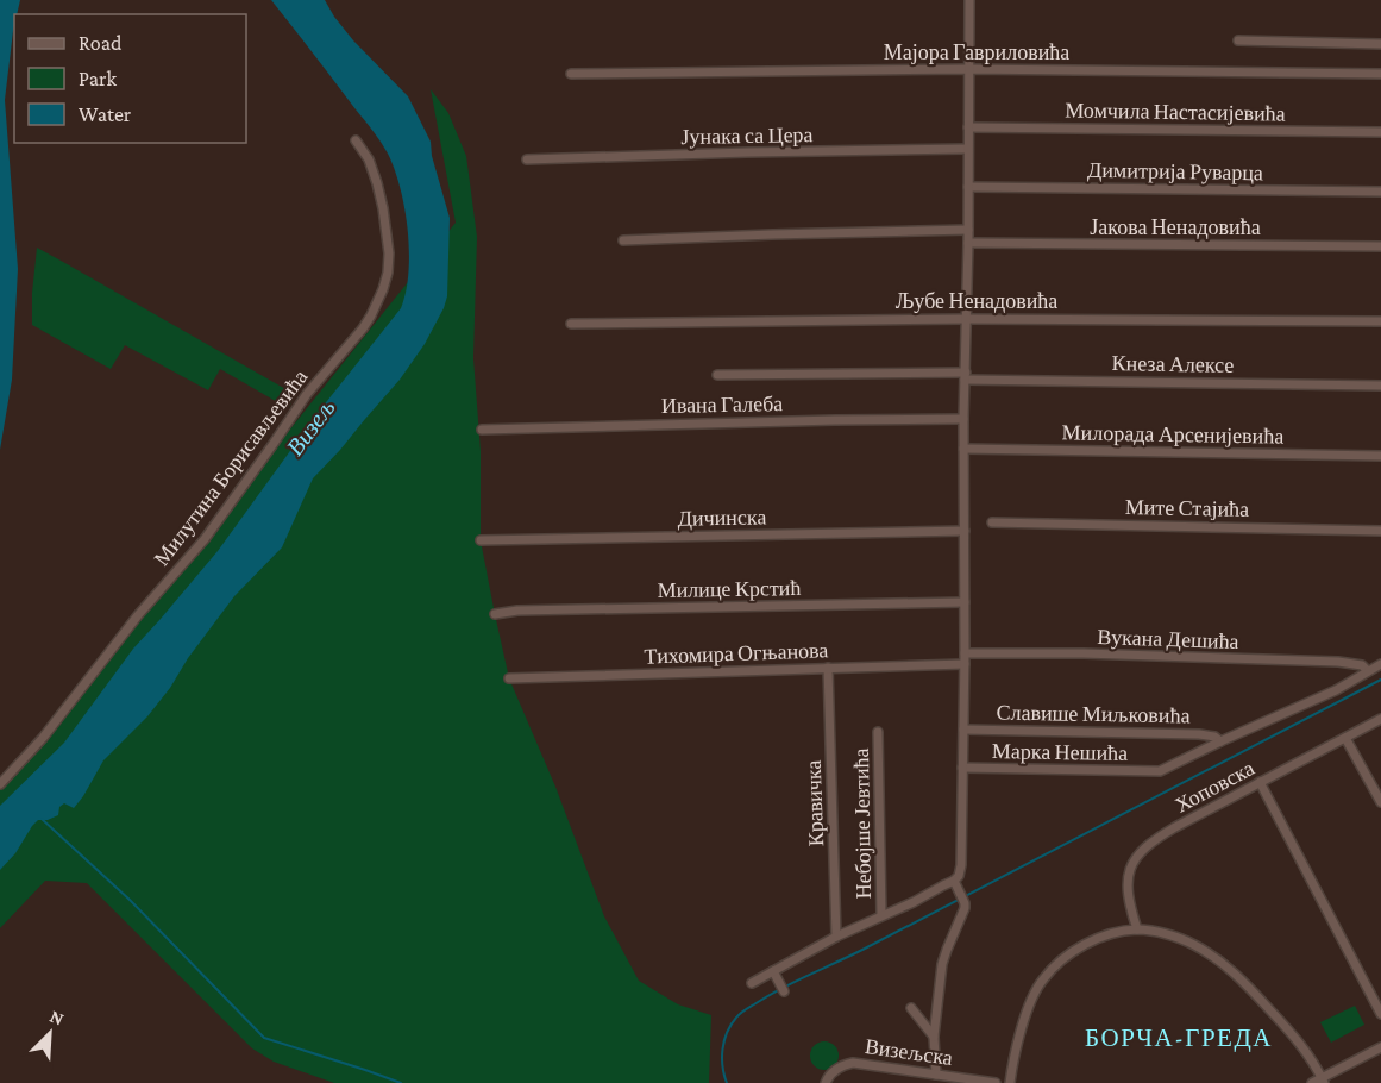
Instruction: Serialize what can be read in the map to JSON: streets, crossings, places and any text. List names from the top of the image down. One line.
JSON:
{"streets":{"street":["Мајора Гавриловића","Момчила Настасијевића","Јунака са Цера","Димитрија Руварца","Јакова Ненадовића","Љубе Ненадовића","Кнеза Алексе","Ивана Галеба","Милорада Арсенијевића","Милутина Борисављевића","Мите Стајића","Дичинска","Милице Крстић","Вукана Дешића","Тихомира Огњанова","Славише Миљковића","Марка Нешића","Хоповска","Кравичка","Небојше Јевтића","Визељска"]},"crossings":[["Тихомира Огњанова","Кравичка"],["Славише Миљковића","Марка Нешића"]],"districts":["БОРЧА-ГРЕДА"],"water":["Визељ"],"legend":["Road","Park","Water"],"north":"top right"}
